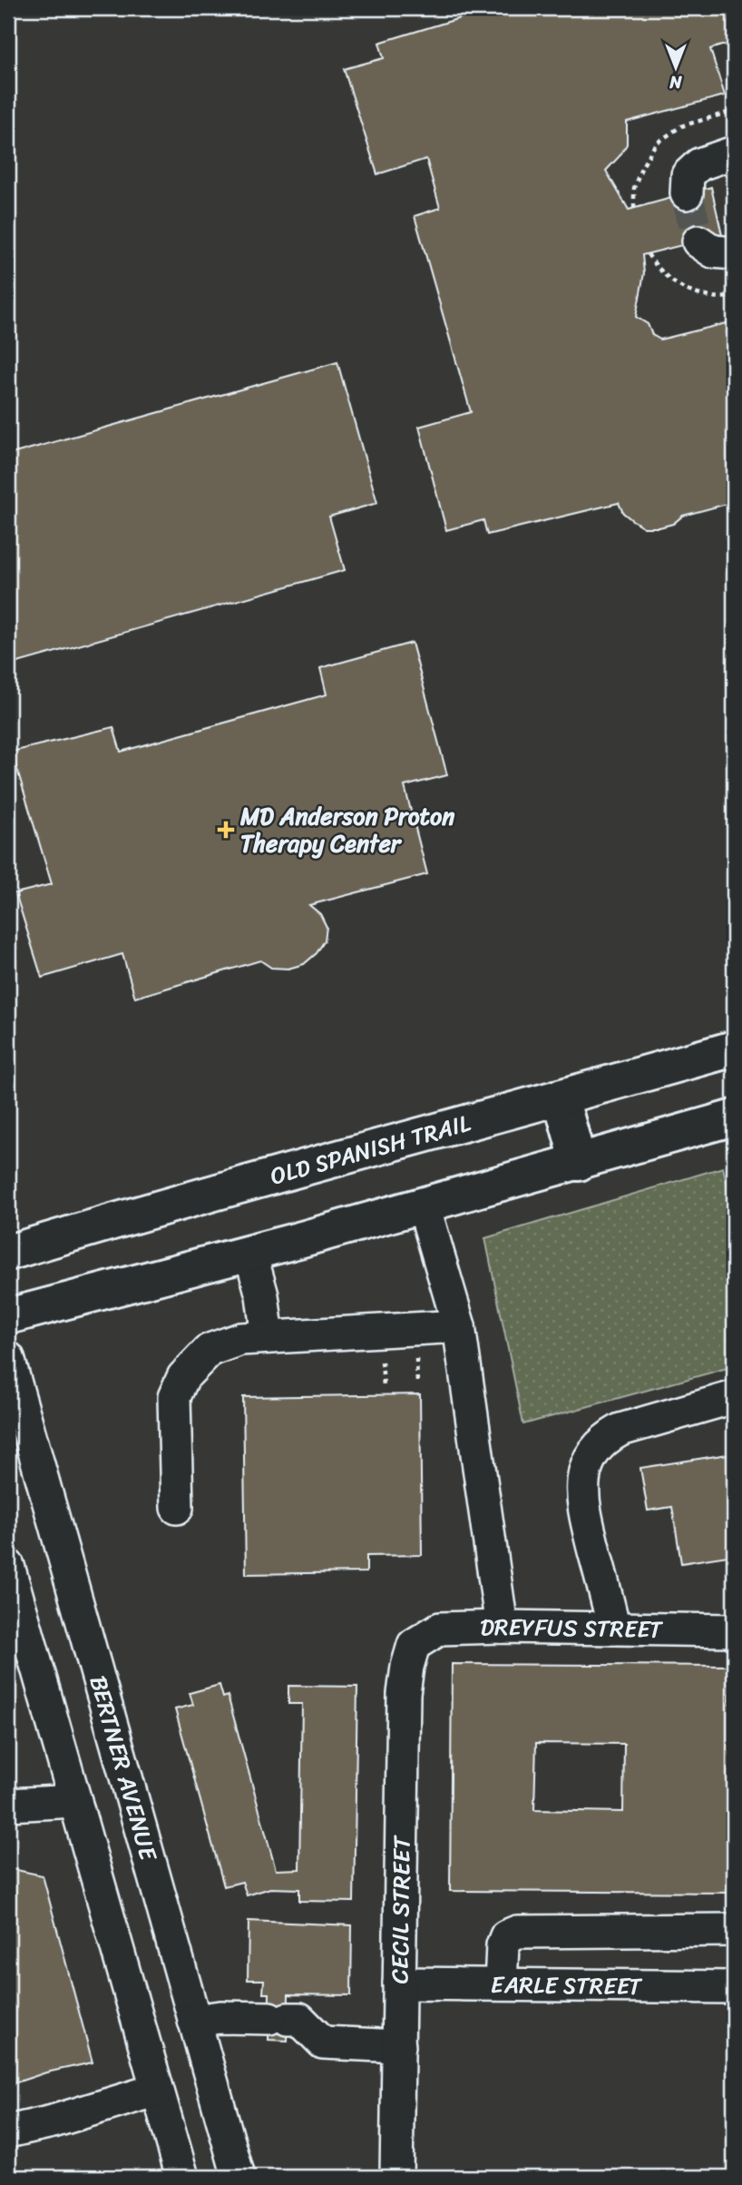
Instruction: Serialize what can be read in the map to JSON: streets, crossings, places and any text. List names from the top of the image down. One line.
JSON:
{"streets":{"main road":["OLD SPANISH TRAIL"],"street":["DREYFUS STREET","BERTNER AVENUE","CECIL STREET","EARLE STREET"]},"crossings":[["DREYFUS STREET","CECIL STREET"],["CECIL STREET","EARLE STREET"]],"places":{"health":["MD Anderson Proton Therapy Center"]},"north":"bottom"}
